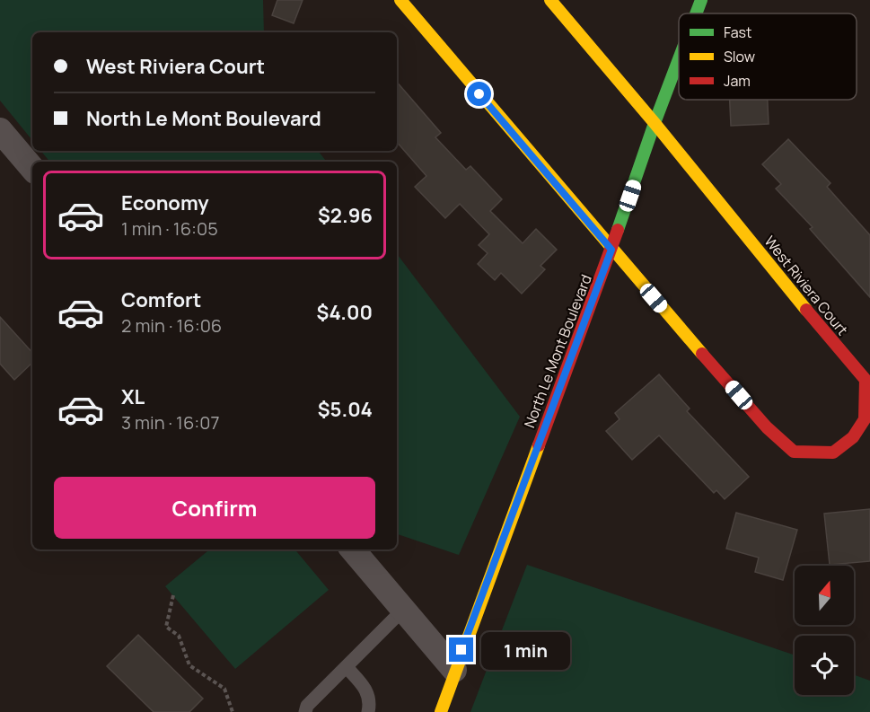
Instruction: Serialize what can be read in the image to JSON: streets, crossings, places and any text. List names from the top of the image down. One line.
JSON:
{"streets":{"street":["West Riviera Court","North Le Mont Boulevard"]},"crossings":[["West Riviera Court","North Le Mont Boulevard"]],"legend":["Fast","Slow","Jam"],"north":"top","page":{"banner":["West Riviera Court","North Le Mont Boulevard"],"list":[{"name":"Economy","note":"1 min · 16:05","value":"$2.96"},{"name":"Comfort","note":"2 min · 16:06","value":"$4.00"},{"name":"XL","note":"3 min · 16:07","value":"$5.04"}],"buttons":"Confirm","bubble":"1 min"}}
